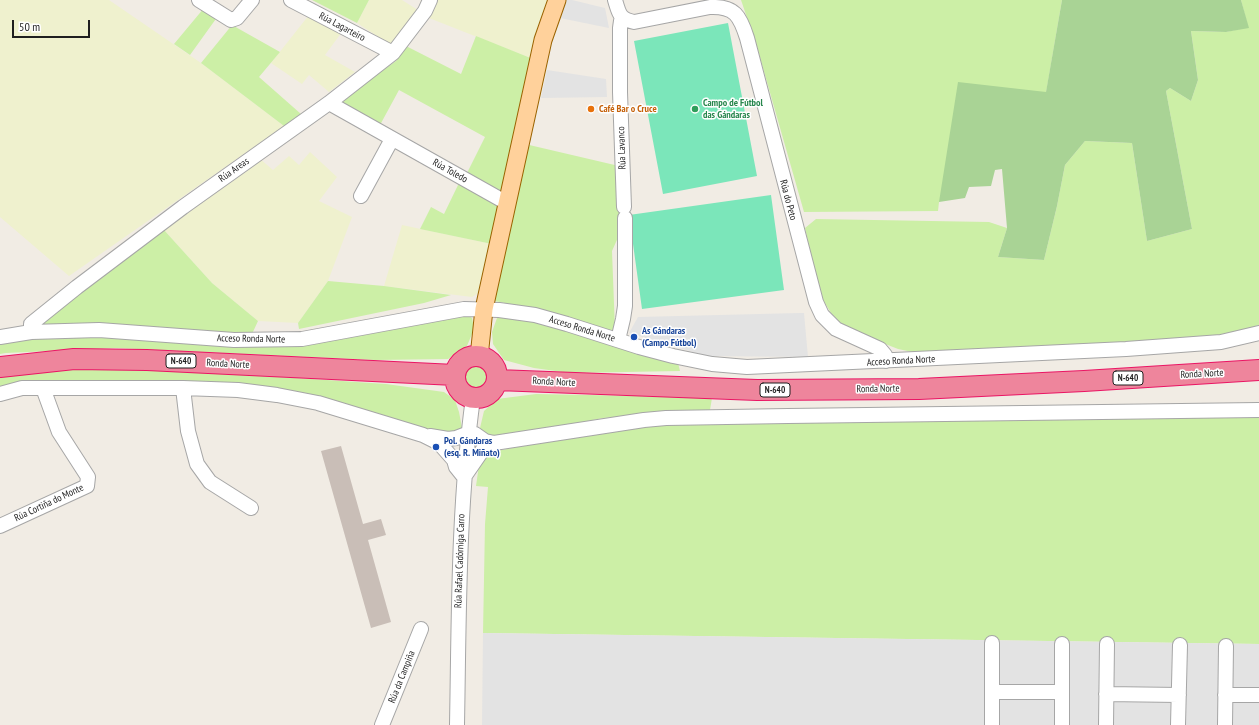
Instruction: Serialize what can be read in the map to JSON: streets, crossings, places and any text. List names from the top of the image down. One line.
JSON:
{"streets":{"highway":["N-640","Ronda Norte"],"street":["Rúa Lagarteiro","Rúa Lavanco","Rúa Areas","Rúa Toledo","Rúa do Peto","Acceso Ronda Norte","Rúa Cortiña do Monte","Rúa Rafael Cadórniga Carro","Rúa da Campiña"]},"crossings":[["Rúa Lagarteiro","Rúa Areas"],["Rúa Lavanco","Rúa do Peto"],["Rúa Lavanco","Acceso Ronda Norte"],["Rúa Areas","Rúa Toledo"],["Rúa Areas","Acceso Ronda Norte"],["Rúa do Peto","Acceso Ronda Norte"],["Ronda Norte","Rúa Rafael Cadórniga Carro"]],"places":["Café Bar o Cruce","Campo de Fútbol das Gándaras","As Gándaras (Campo Fútbol)","Pol. Gándaras (esq. R. Miñato)"],"scale_bar":"50 m"}
